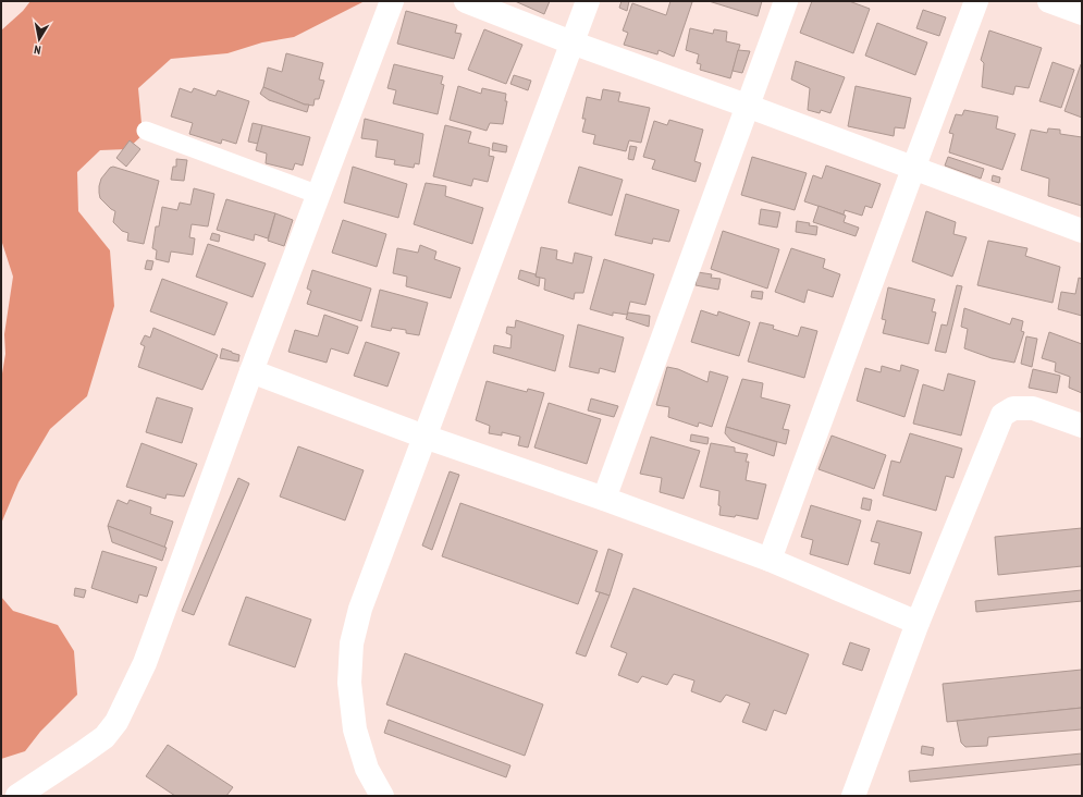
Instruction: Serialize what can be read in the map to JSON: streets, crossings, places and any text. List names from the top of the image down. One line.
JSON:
{"north":"bottom"}
